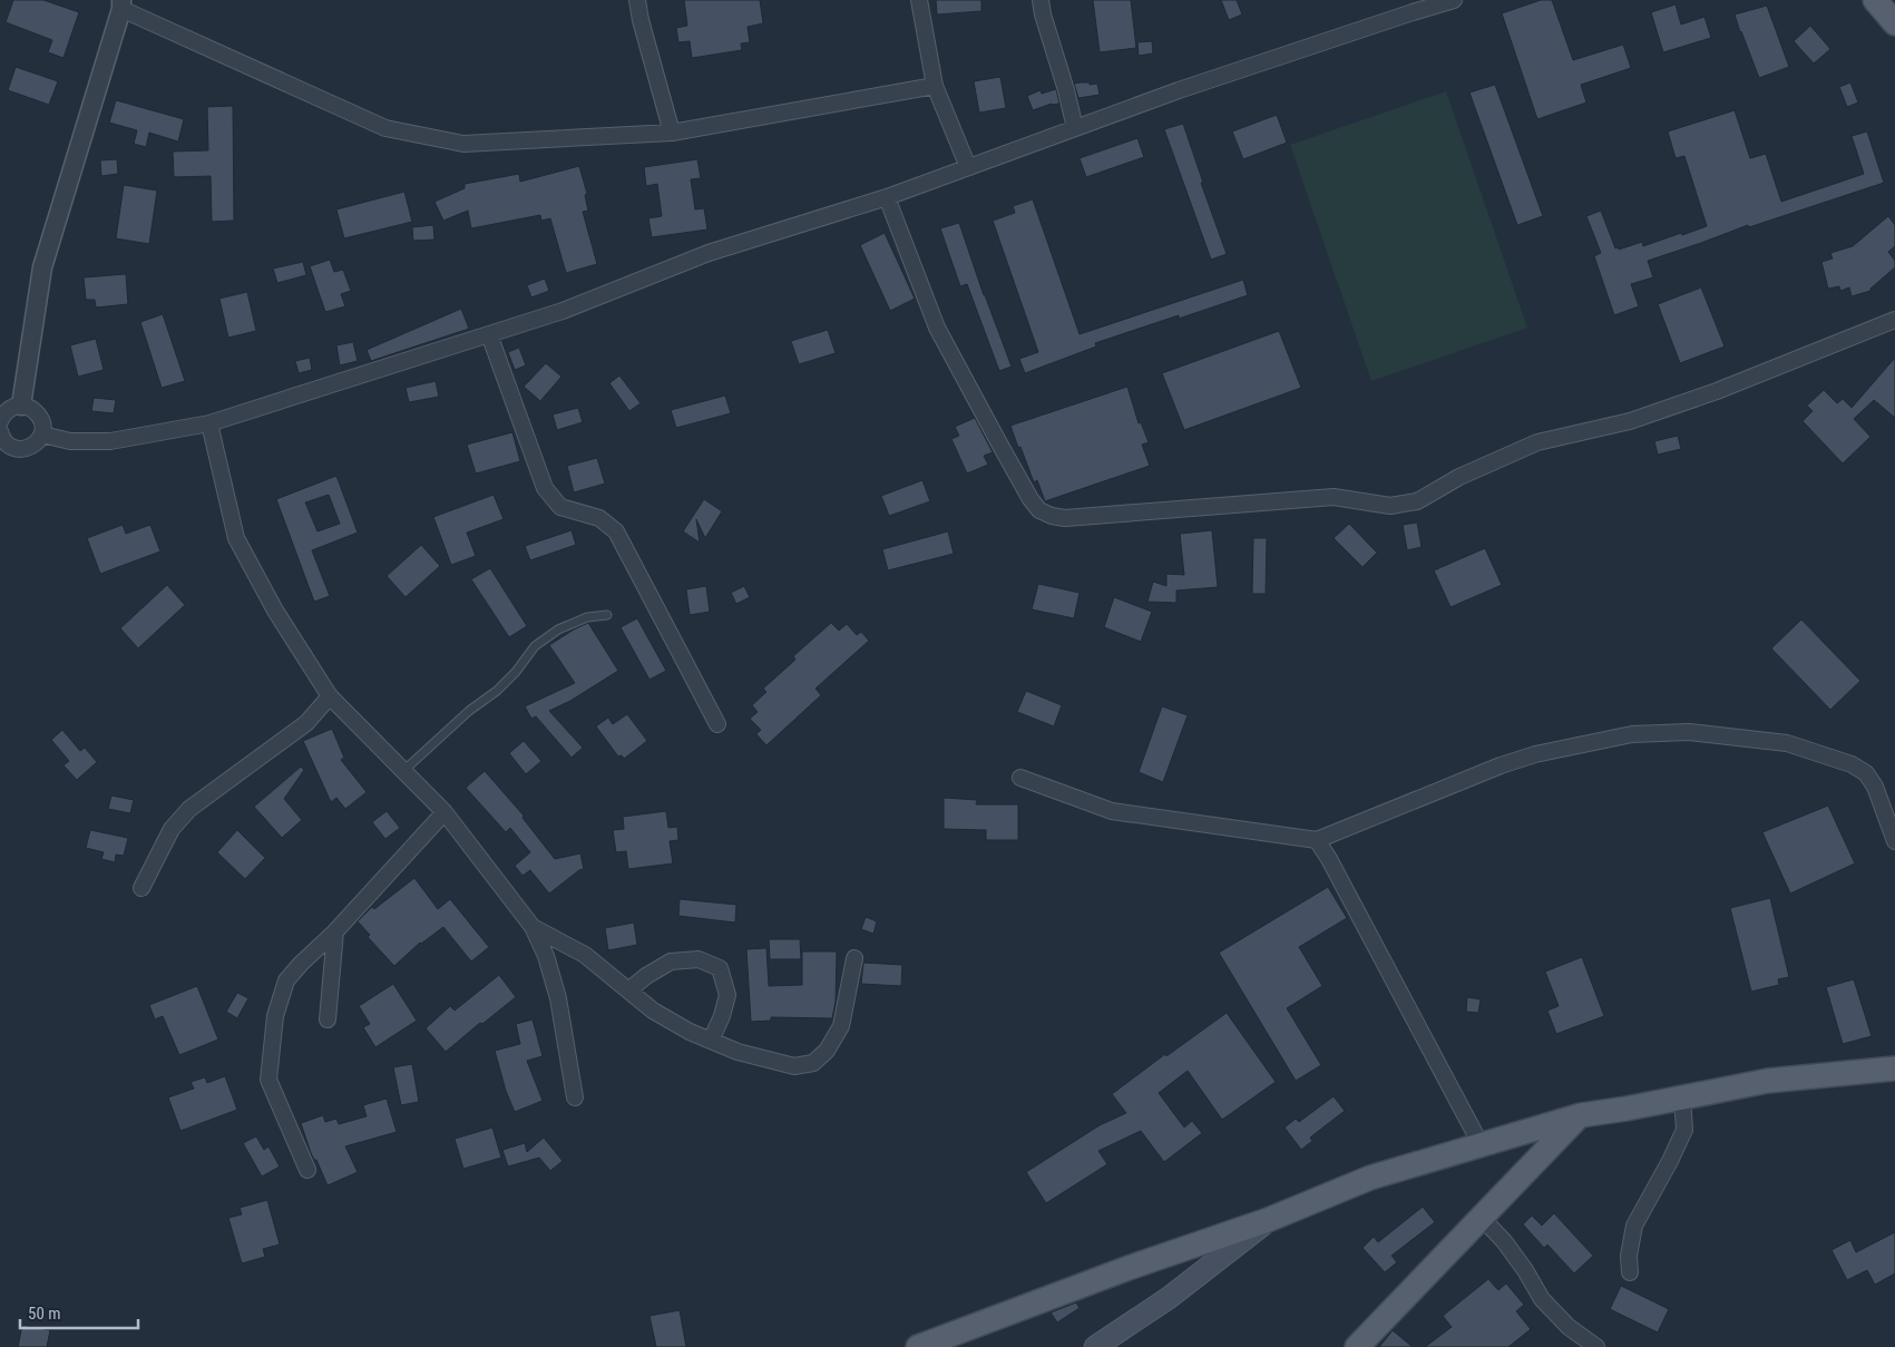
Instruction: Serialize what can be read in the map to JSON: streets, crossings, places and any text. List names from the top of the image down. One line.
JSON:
{"scale_bar":"50 m"}
